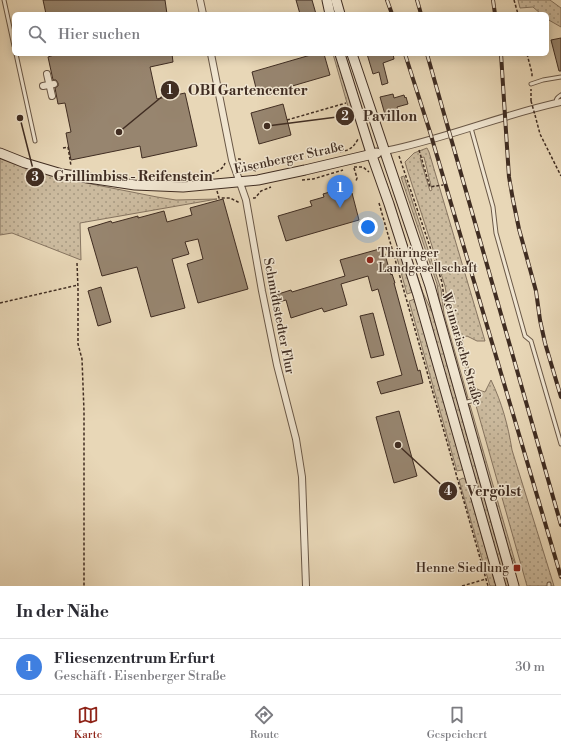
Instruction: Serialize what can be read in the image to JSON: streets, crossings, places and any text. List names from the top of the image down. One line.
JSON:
{"streets":{"main road":["Eisenberger Straße","Weimarische Straße"],"street":["Schmidtstedter Flur"]},"crossings":[["Eisenberger Straße","Schmidtstedter Flur"],["Eisenberger Straße","Weimarische Straße"]],"places":{"other":["Grillimbiss - Reifenstein","Pavillon","OBI Gartencenter","Thüringer Landgesellschaft","Vergölst"],"transit":["Henne Siedlung"]},"page":{"search":"Hier suchen","pins":"1","heading":"In der Nähe","list":[{"mark":"1","name":"Fliesenzentrum Erfurt","note":"Geschäft · Eisenberger Straße","value":"30 m"}],"nav":["Karte","Route","Gespeichert"]}}
